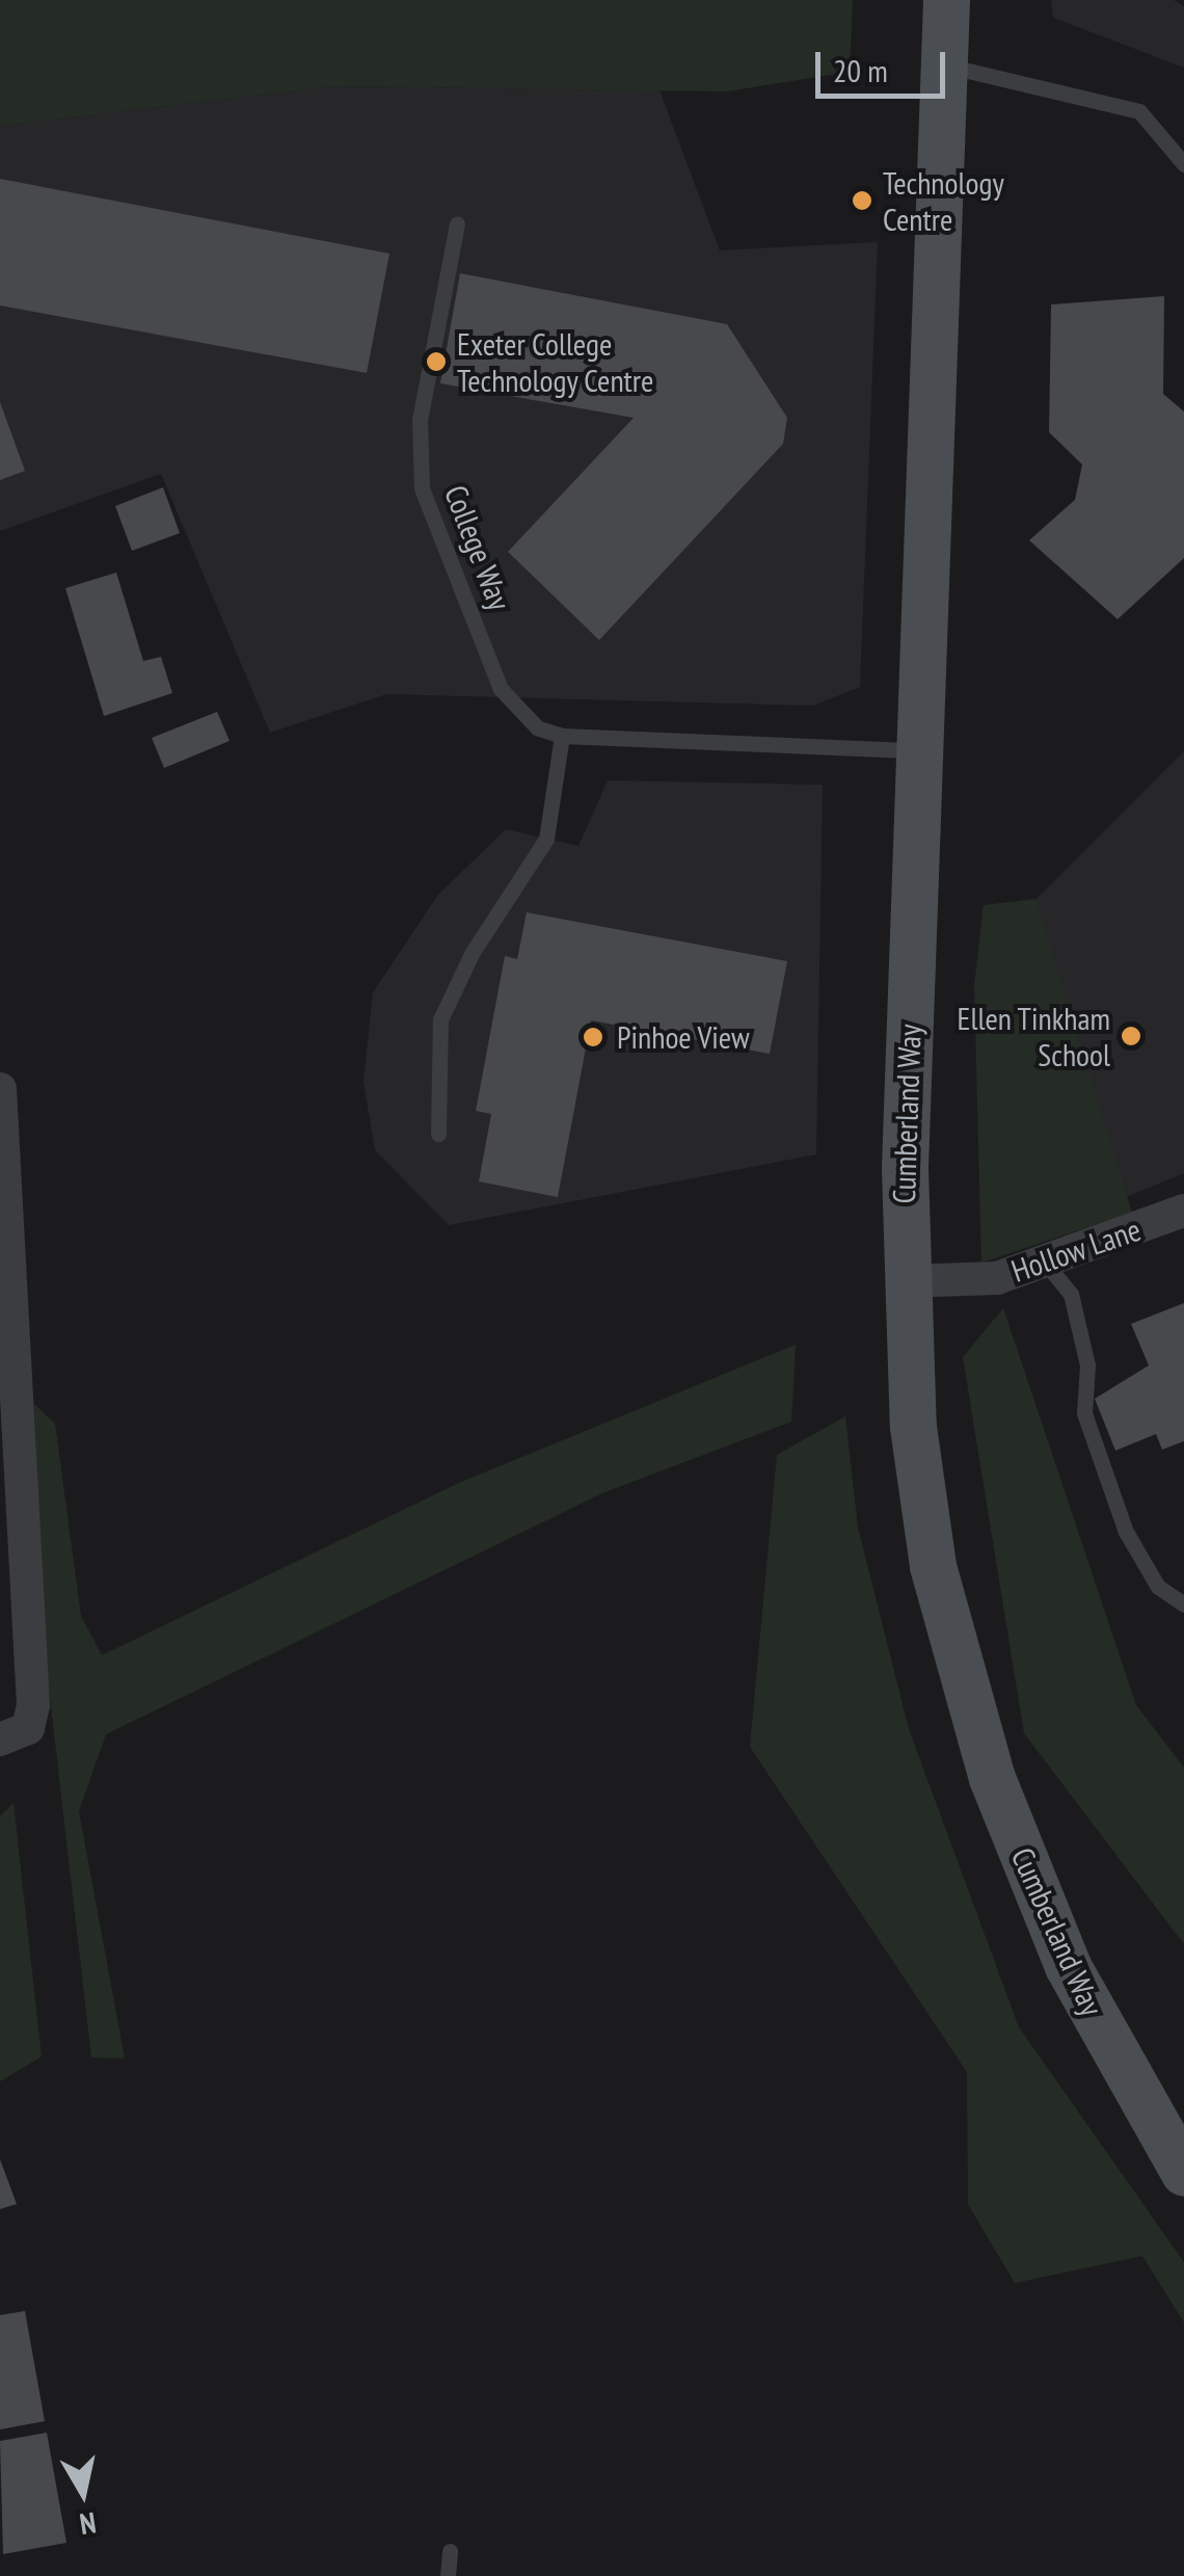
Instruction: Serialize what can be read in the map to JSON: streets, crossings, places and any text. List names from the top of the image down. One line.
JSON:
{"streets":{"main road":["Cumberland Way"],"street":["Hollow Lane"],"lane":["College Way"]},"crossings":[["College Way","Cumberland Way"],["Cumberland Way","Hollow Lane"]],"places":["Technology Centre","Exeter College Technology Centre","Ellen Tinkham School","Pinhoe View"],"scale_bar":"20 m","north":"bottom"}
